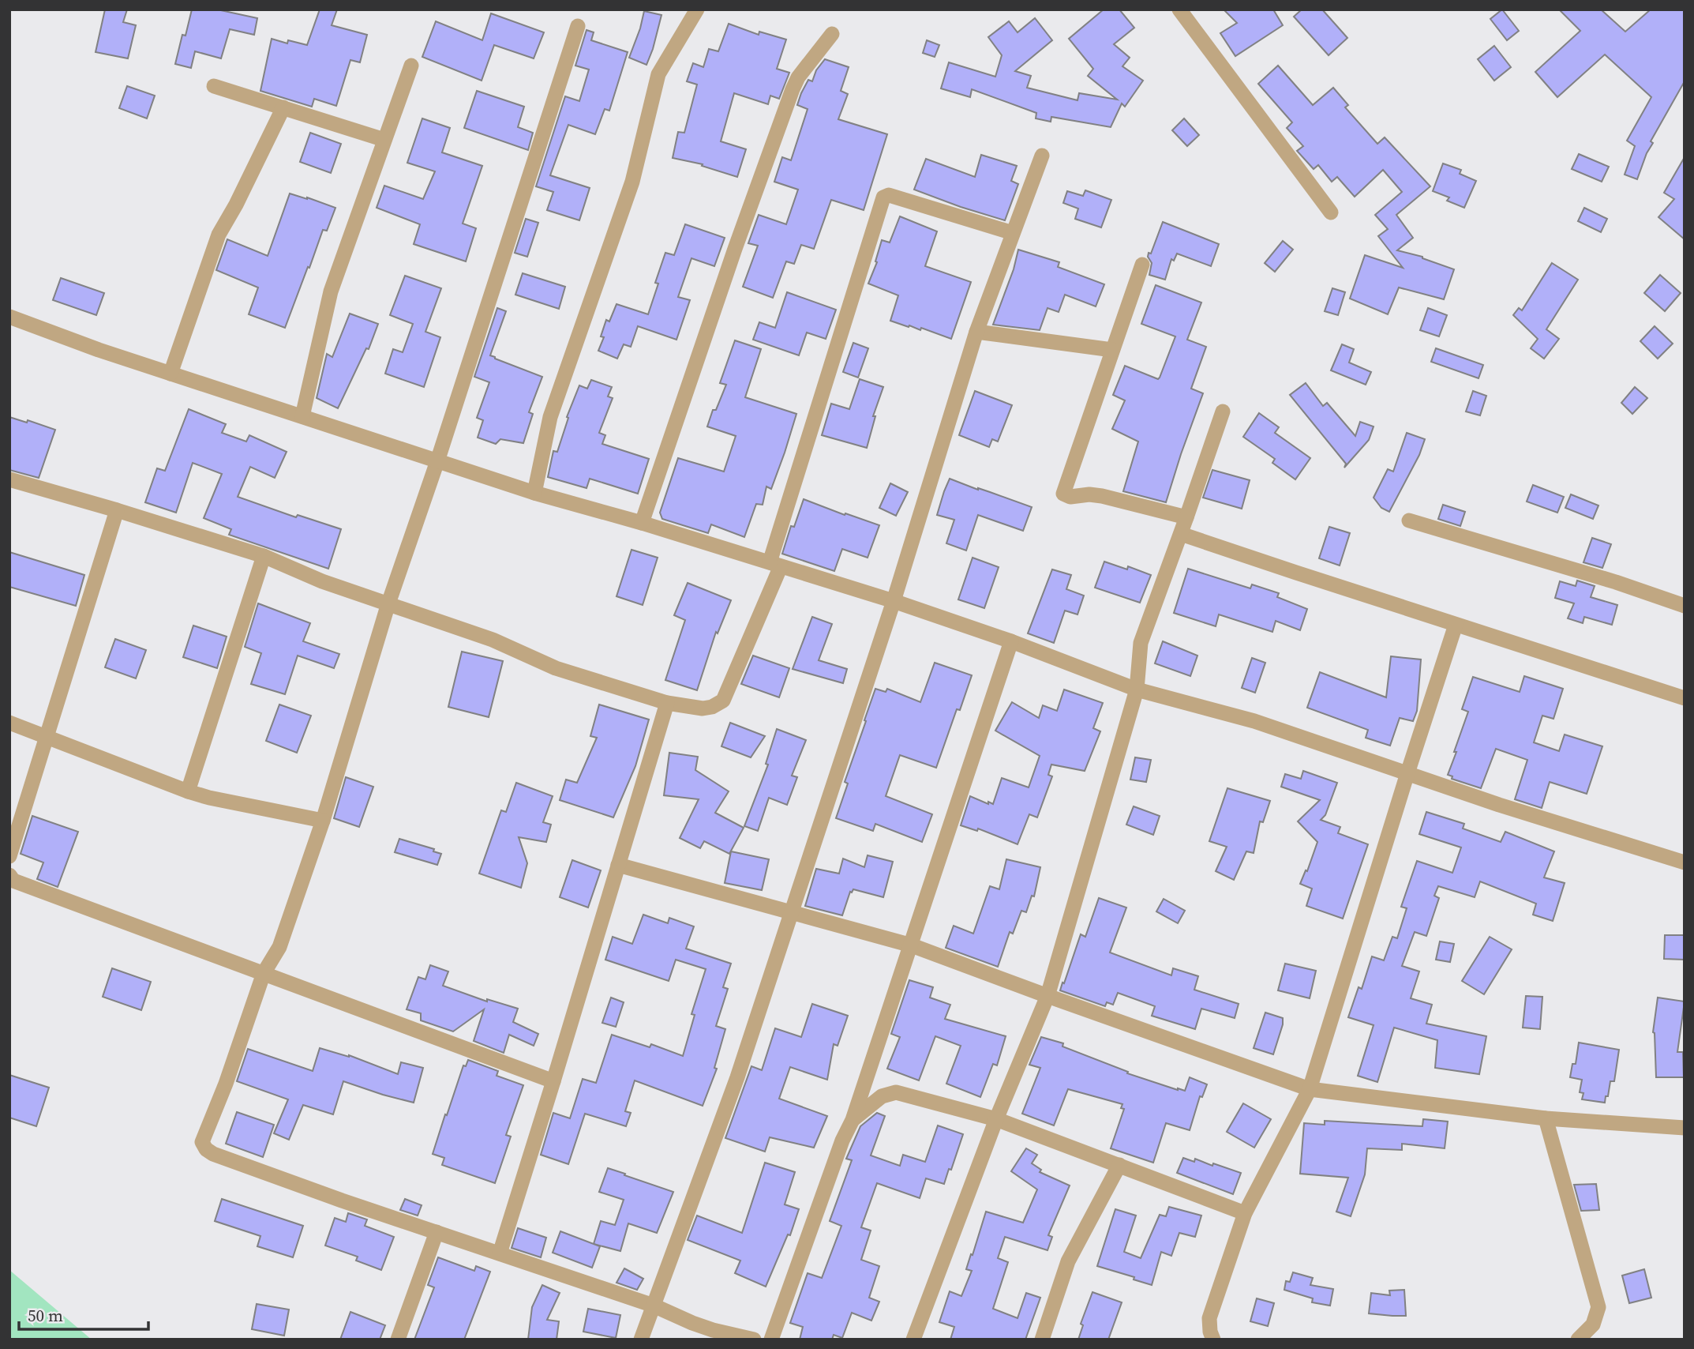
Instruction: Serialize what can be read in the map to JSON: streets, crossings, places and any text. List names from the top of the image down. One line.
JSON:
{"scale_bar":"50 m"}
